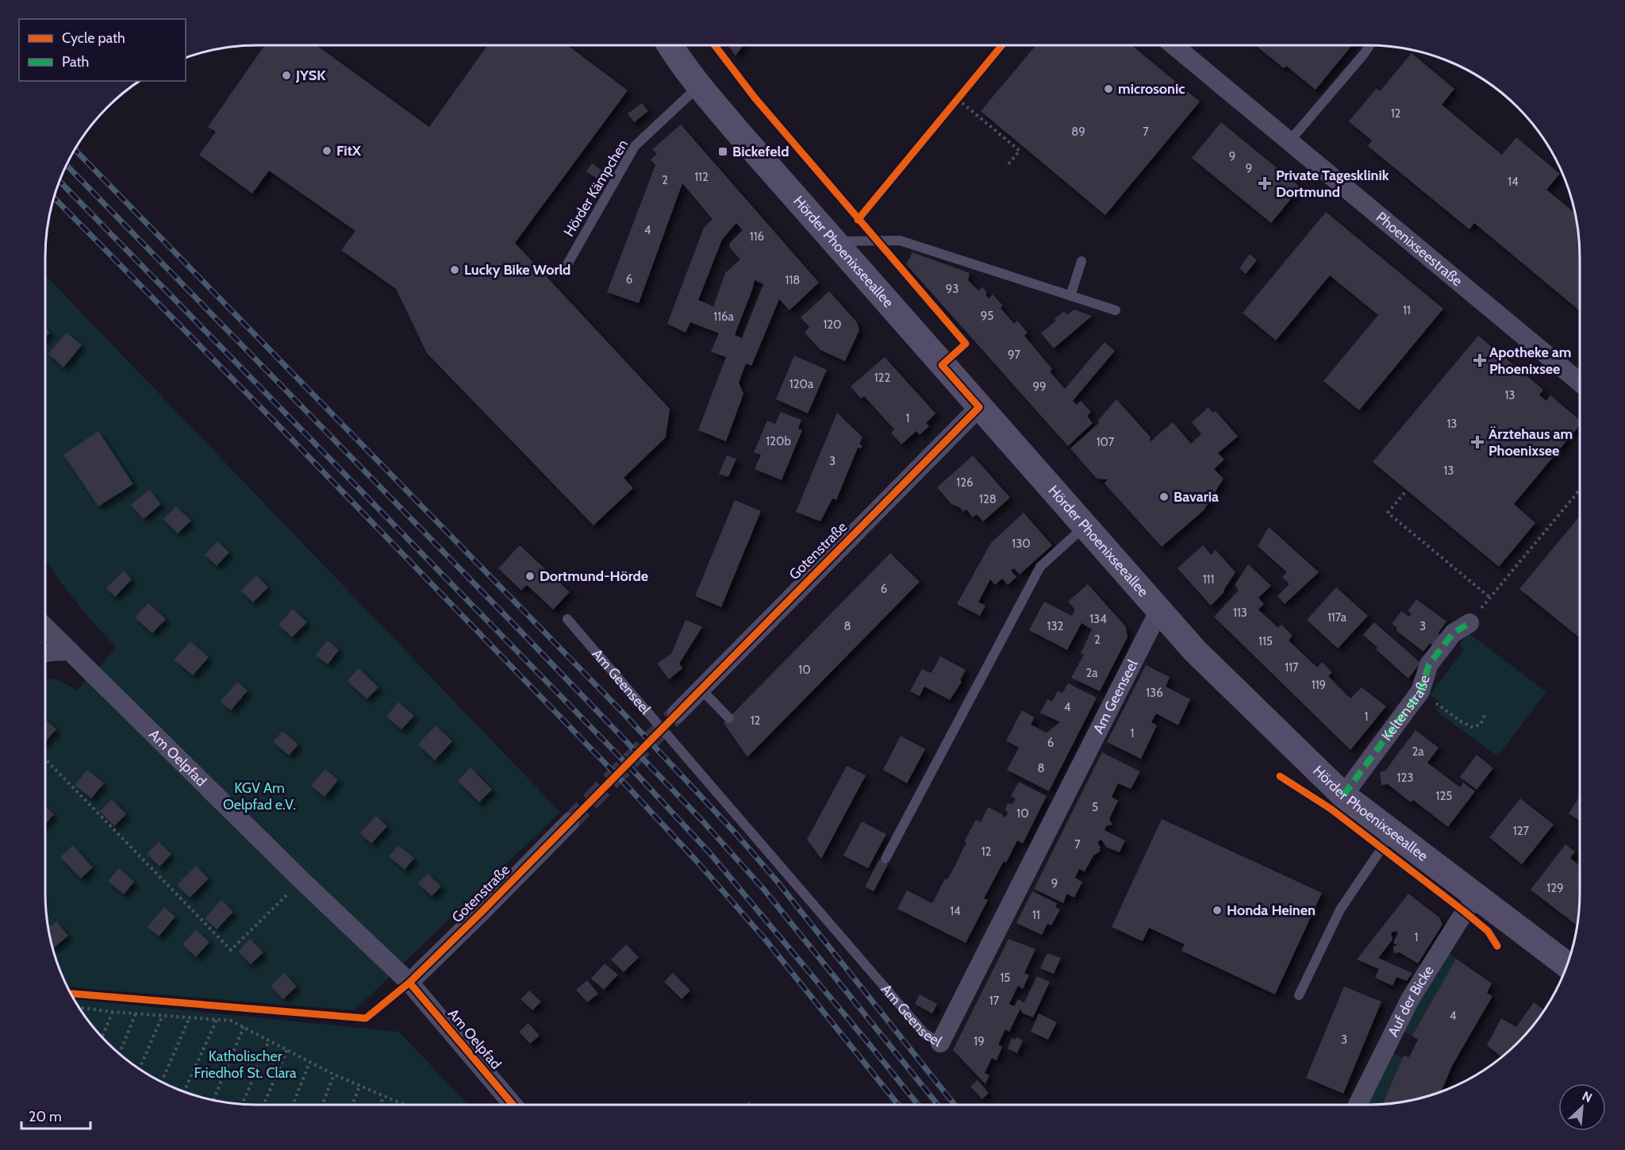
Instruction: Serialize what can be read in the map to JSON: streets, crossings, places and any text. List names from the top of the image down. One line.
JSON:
{"streets":{"main road":["Hörder Phoenixseeallee"],"street":["Phoenixseestraße","Gotenstraße","Am Geenseel","Keltenstraße","Am Oelpfad","Auf der Bicke"],"lane":["Hörder Kämpchen"]},"crossings":[["Hörder Kämpchen","Hörder Phoenixseeallee"],["Hörder Phoenixseeallee","Gotenstraße"],["Hörder Phoenixseeallee","Am Geenseel"],["Hörder Phoenixseeallee","Keltenstraße"],["Hörder Phoenixseeallee","Auf der Bicke"],["Gotenstraße","Am Oelpfad"]],"parks":["KGV Am Oelpfad e.V.","Katholischer Friedhof St. Clara"],"places":{"other":["JYSK","microsonic","FitX","Lucky Bike World","Bavaria","Dortmund-Hörde","Honda Heinen"],"transit":["Bickefeld"],"health":["Private Tagesklinik Dortmund","Apotheke am Phoenixsee","Ärztehaus am Phoenixsee"]},"house_numbers":["12","89","7","9","9","112","2","14","4","116","6","118","93","11","95","116a","120","97","122","120a","99","13","1","13","120b","107","3","13","126","128","130","111","6","113","117a","134","8","132","3","2","115","117","10","2a","119","136","4","1","12","1","6","2a","8","123","125","5","10","127","7","12","9","129","14","11","1","15","17","4","3","19"],"legend":["Cycle path","Path"],"scale_bar":"20 m","north":"top right"}
